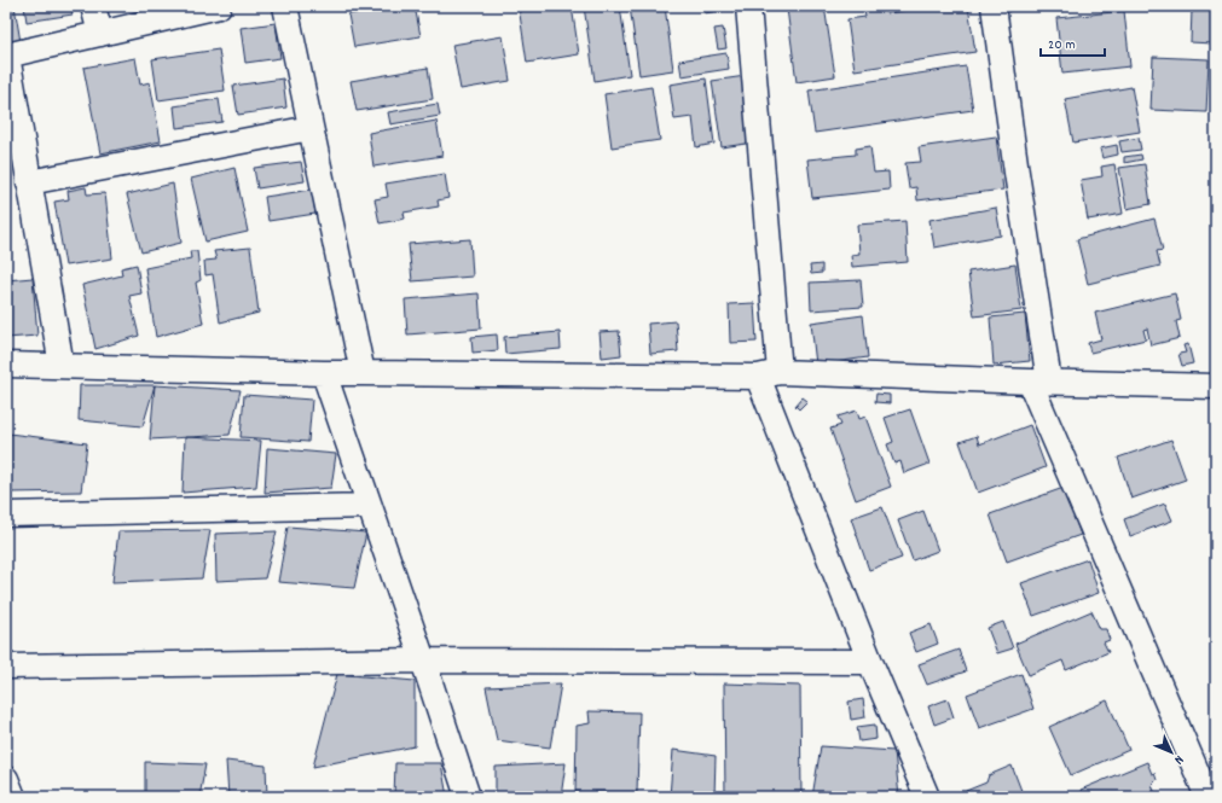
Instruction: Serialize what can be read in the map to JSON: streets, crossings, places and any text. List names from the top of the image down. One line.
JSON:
{"scale_bar":"20 m","north":"bottom right"}
